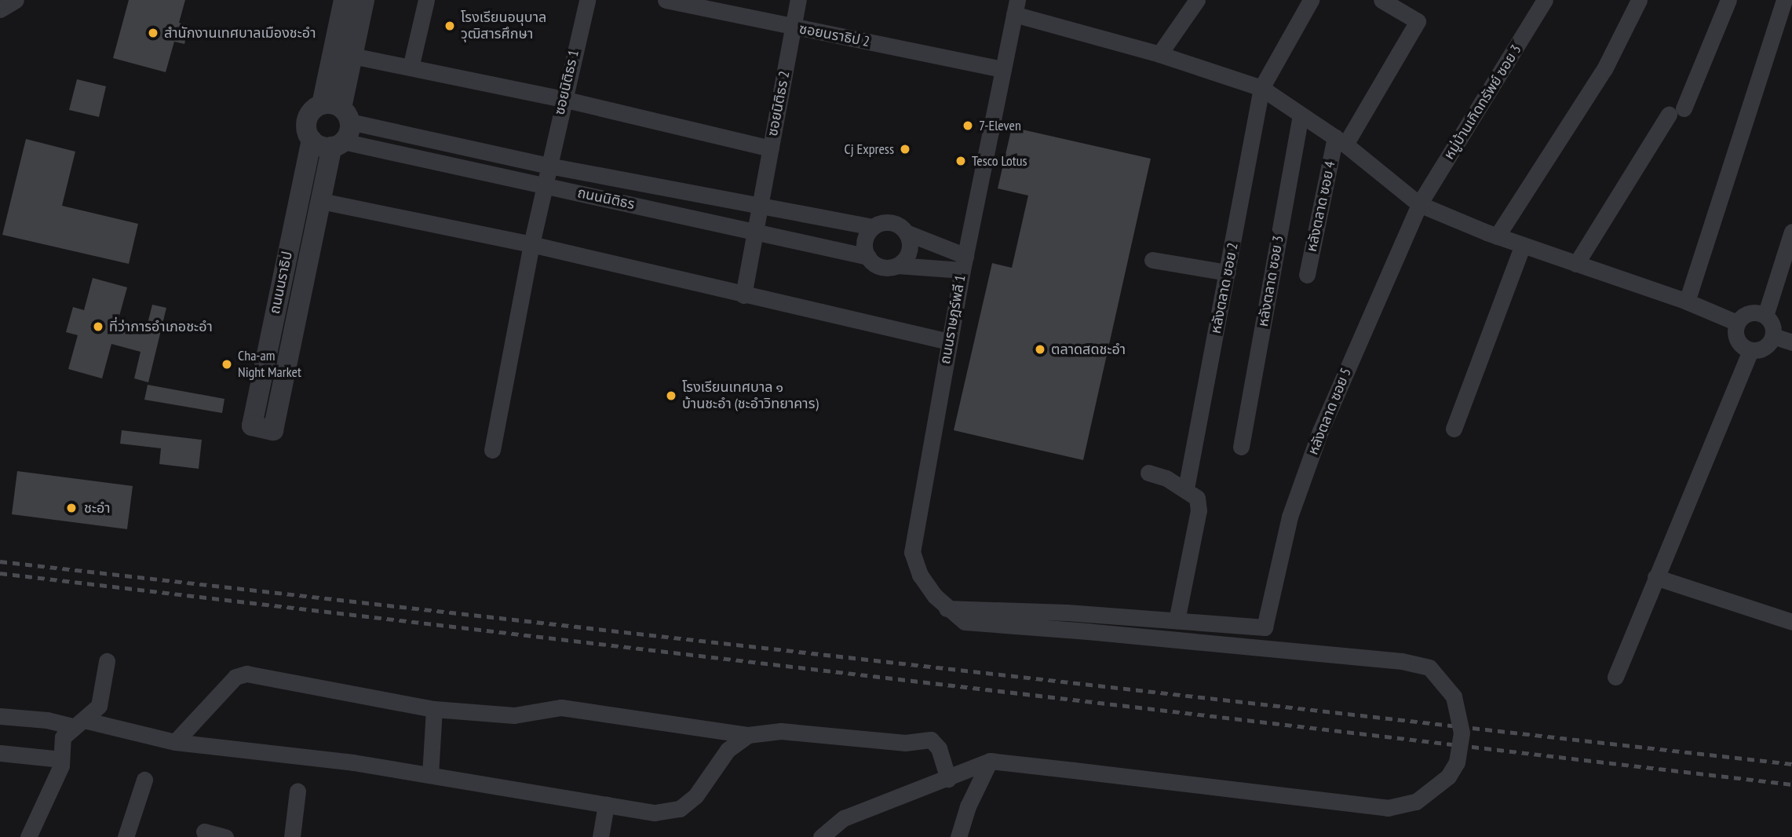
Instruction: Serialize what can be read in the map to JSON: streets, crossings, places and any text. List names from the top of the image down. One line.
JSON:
{"streets":{"street":["ซอยนราธิป 2","ซอยนิติธร 1","หมู่บ้านเกิดทรัพย์ ซอย 3","ซอยนิติธร 2","ถนนนิติธร","หลังตลาด ซอย 4","หลังตลาด ซอย 3","ถนนนราธิป","หลังตลาด ซอย 2","ถนนราษฎร์พลี 1","หลังตลาด ซอย 5"]},"crossings":[["ซอยนราธิป 2","ซอยนิติธร 2"],["ซอยนราธิป 2","ถนนราษฎร์พลี 1"],["ซอยนิติธร 1","ถนนนิติธร"],["หมู่บ้านเกิดทรัพย์ ซอย 3","หลังตลาด ซอย 5"],["ซอยนิติธร 2","ถนนนิติธร"],["ถนนนิติธร","ถนนนราธิป"]],"places":["โรงเรียนอนุบาล วุฒิสารศึกษา","สํานักงานเทศบาลเมืองชะอำ","7-Eleven","Cj Express","Tesco Lotus","ที่ว่าการอำเภอชะอำ","ตลาดสดชะอำ","Cha-am Night Market","โรงเรียนเทศบาล ๑ บ้านชะอำ (ชะอำวิทยาคาร)","ชะอำ"]}
